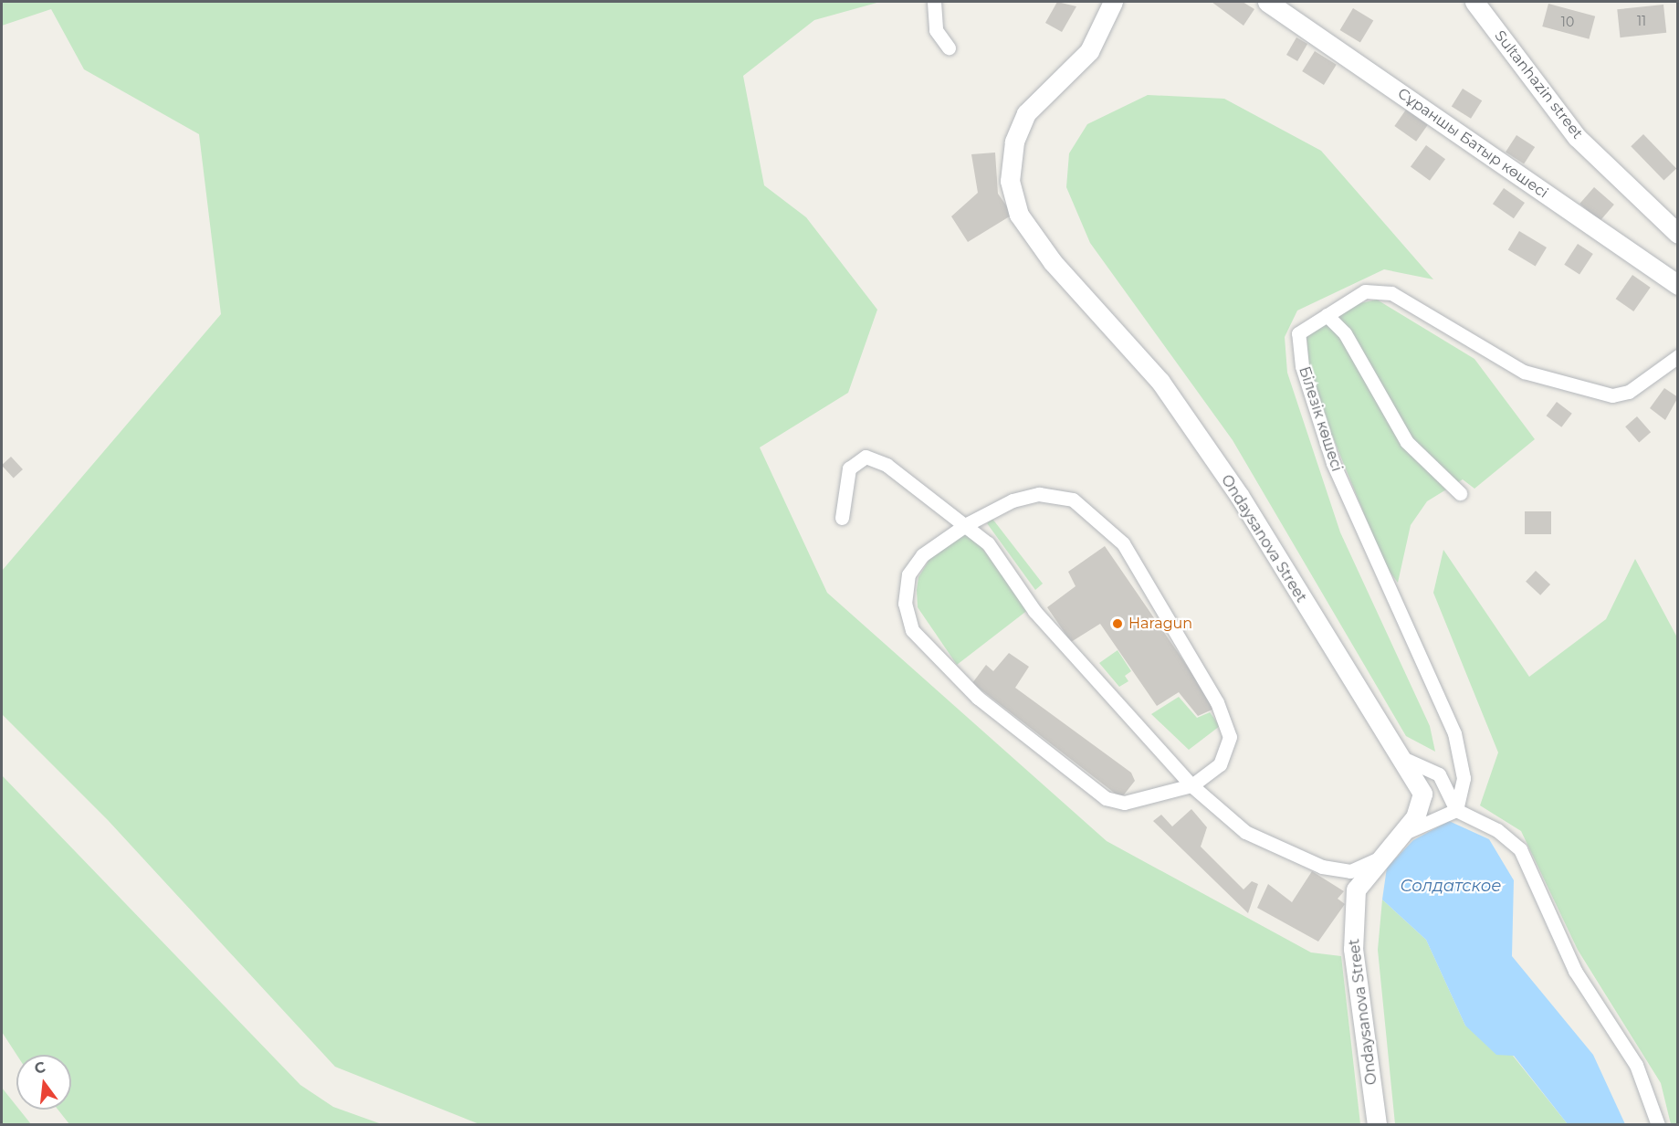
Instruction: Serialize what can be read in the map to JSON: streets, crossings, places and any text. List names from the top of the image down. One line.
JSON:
{"streets":{"street":["Sultanhazin street","Сұраншы Батыр көшесі","Білезік көшесі","Ondaysanova Street"]},"water":["Солдатское"],"places":["Haragun"],"house_numbers":["11","10"],"north":"top"}
